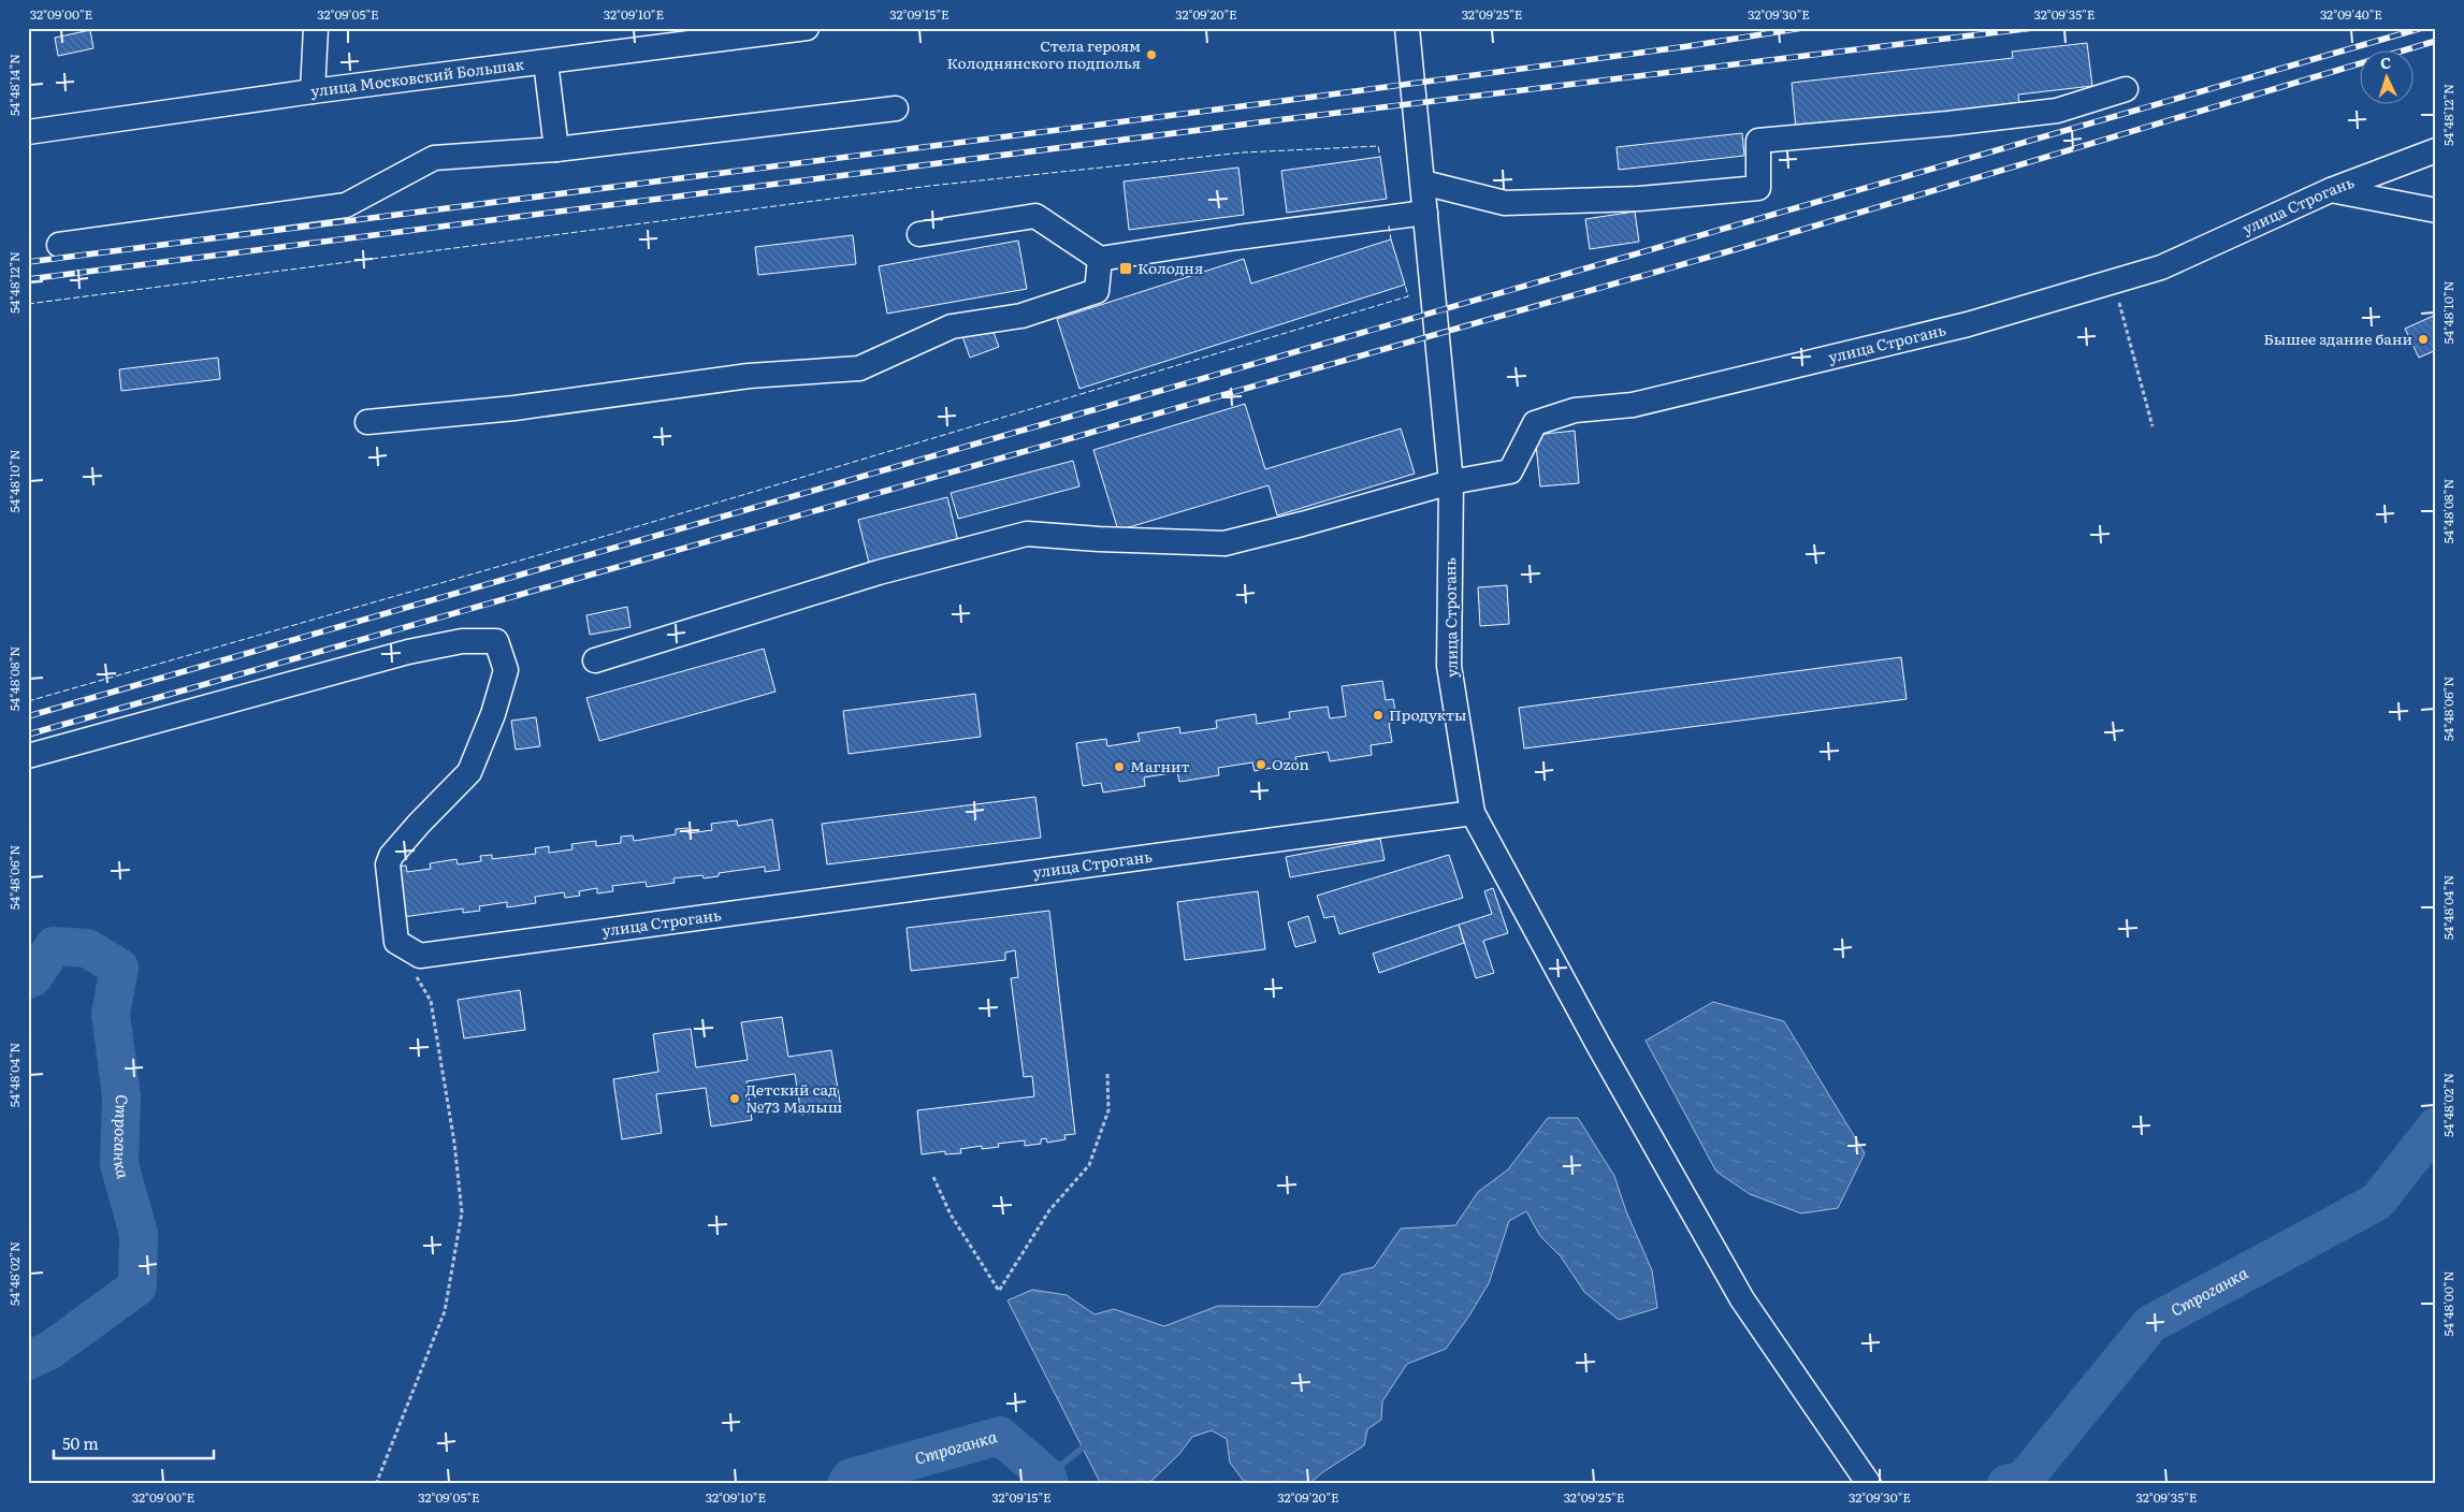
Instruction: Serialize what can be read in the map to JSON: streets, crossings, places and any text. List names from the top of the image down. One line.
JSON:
{"streets":{"street":["улица Московский Большак","улица Строгань"]},"water":["Строганка"],"places":{"other":["Стела героям Колоднянского подполья","Бышее здание бани","Продукты","Ozon","Магнит","Детский сад №73 Малыш"],"transit":["Колодня"]},"scale_bar":"50 m","north":"top","coordinates":["32°09'00\"E","32°09'05\"E","32°09'10\"E","32°09'15\"E","32°09'20\"E","32°09'25\"E","32°09'30\"E","32°09'35\"E","32°09'40\"E","54°48'14\"N","54°48'12\"N","54°48'10\"N","54°48'08\"N","54°48'06\"N","54°48'04\"N","54°48'02\"N","54°48'00\"N"]}
